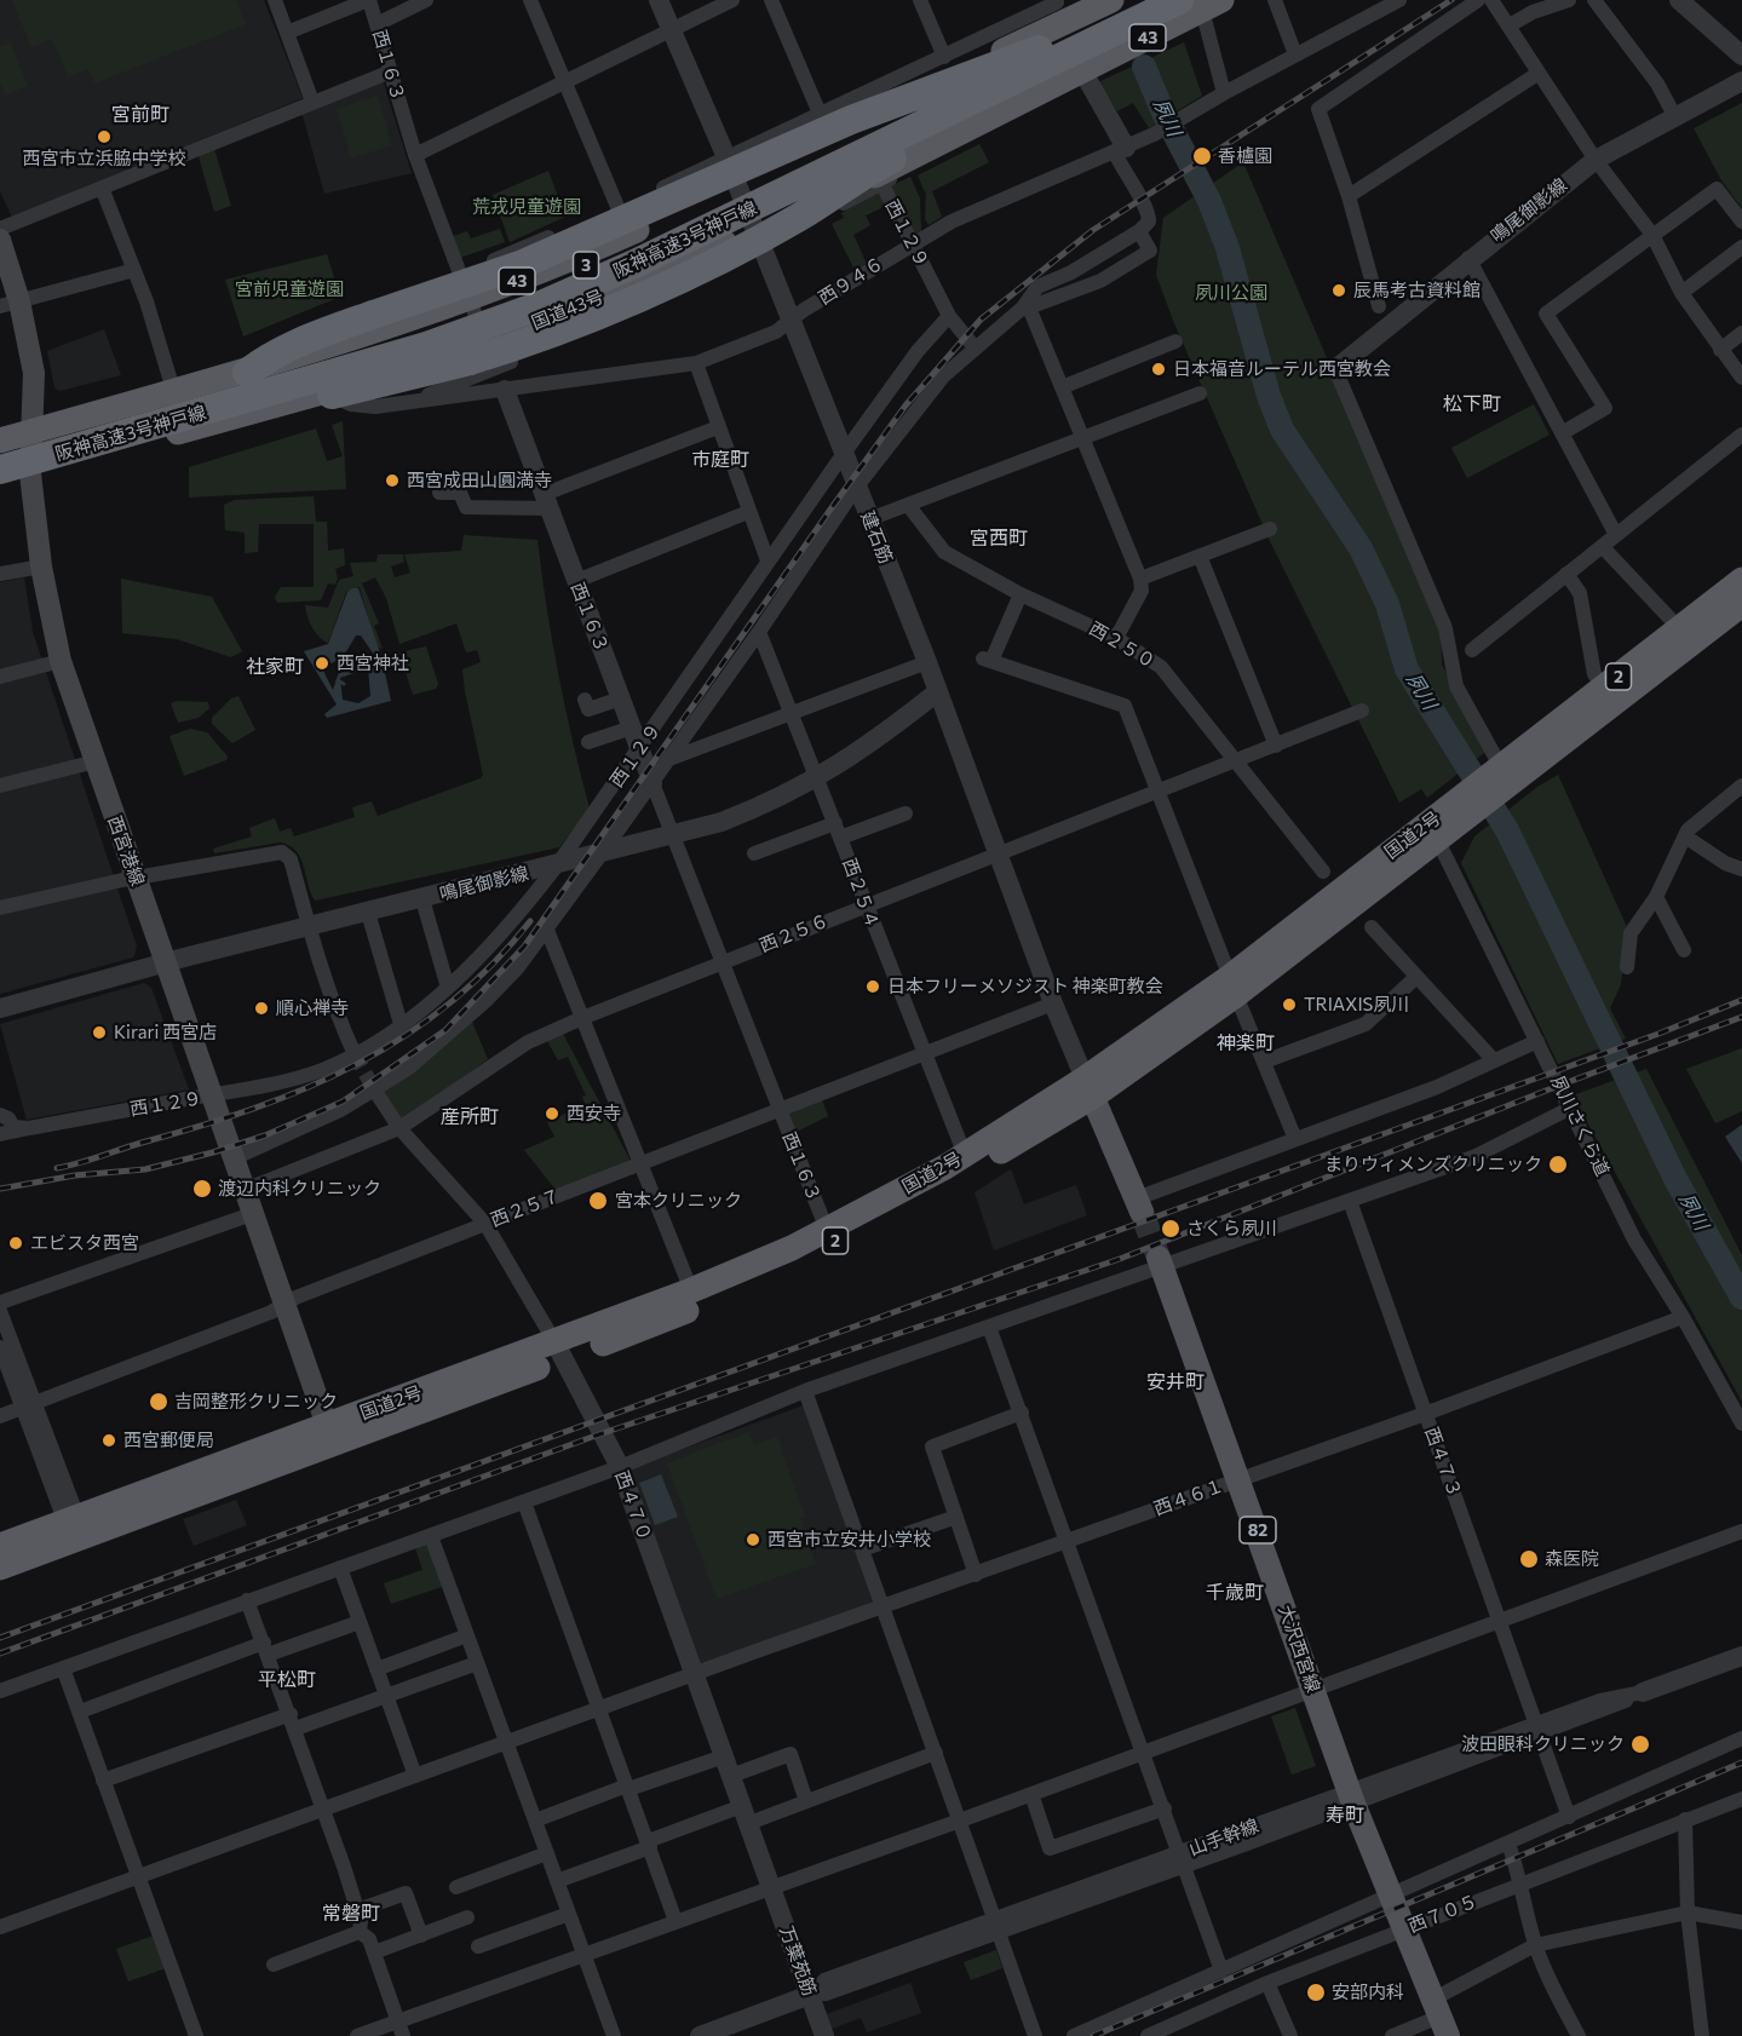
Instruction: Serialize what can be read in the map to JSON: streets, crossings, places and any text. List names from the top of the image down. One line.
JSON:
{"streets":{"highway":["43","阪神高速3号神戸線","3","国道43号","2","国道2号"],"main road":["西宮港線","82","大沢西宮線"],"street":["西１６３","鳴尾御影線","西１２９","西９４６","建石筋","西２５０","西２５４","西２５６","夙川さくら道","西２５７","西４７３","西４６１","西４７０","山手幹線","西７０５","万葉苑筋"]},"crossings":[["43","西１６３"],["43","西１２９"],["43","建石筋"],["43","西宮港線"],["西１６３","鳴尾御影線"],["西１６３","西１２９"],["西１６３","西９４６"],["西１６３","国道43号"],["西１６３","国道2号"],["西１６３","西２５６"],["西１６３","西２５７"],["鳴尾御影線","西１２９"],["鳴尾御影線","建石筋"],["鳴尾御影線","西宮港線"],["鳴尾御影線","西２５４"],["西１２９","西９４６"],["西１２９","国道43号"],["西１２９","建石筋"],["西１２９","西宮港線"],["阪神高速3号神戸線","国道43号"],["西９４６","建石筋"],["国道43号","建石筋"],["国道43号","西宮港線"],["建石筋","国道2号"],["建石筋","西２５６"],["建石筋","西２５７"],["西２５０","西２５６"],["国道2号","西宮港線"],["国道2号","西２５４"],["国道2号","夙川さくら道"],["国道2号","西４７０"],["西宮港線","西２５６"],["西宮港線","西２５７"],["西２５４","西２５６"],["西２５４","西２５７"],["夙川さくら道","西４６１"],["西４７３","西４６１"],["西４７３","山手幹線"],["西４６１","西４７０"],["西４６１","大沢西宮線"],["西４７０","万葉苑筋"],["大沢西宮線","山手幹線"],["大沢西宮線","西７０５"],["山手幹線","万葉苑筋"]],"districts":["宮前町","松下町","市庭町","宮西町","社家町","神楽町","産所町","安井町","千歳町","平松町","寿町","常磐町"],"water":["夙川"],"parks":["荒戎児童遊園","宮前児童遊園","夙川公園"],"places":["西宮市立浜脇中学校","香櫨園","辰馬考古資料館","日本福音ルーテル西宮教会","西宮成田山圓満寺","西宮神社","日本フリーメソジスト 神楽町教会","TRIAXIS夙川","順心禅寺","Kirari 西宮店","西安寺","まりウィメンズクリニック","渡辺内科クリニック","宮本クリニック","さくら夙川","エビスタ西宮","吉岡整形クリニック","西宮郵便局","西宮市立安井小学校","森医院","波田眼科クリニック","安部内科"]}
